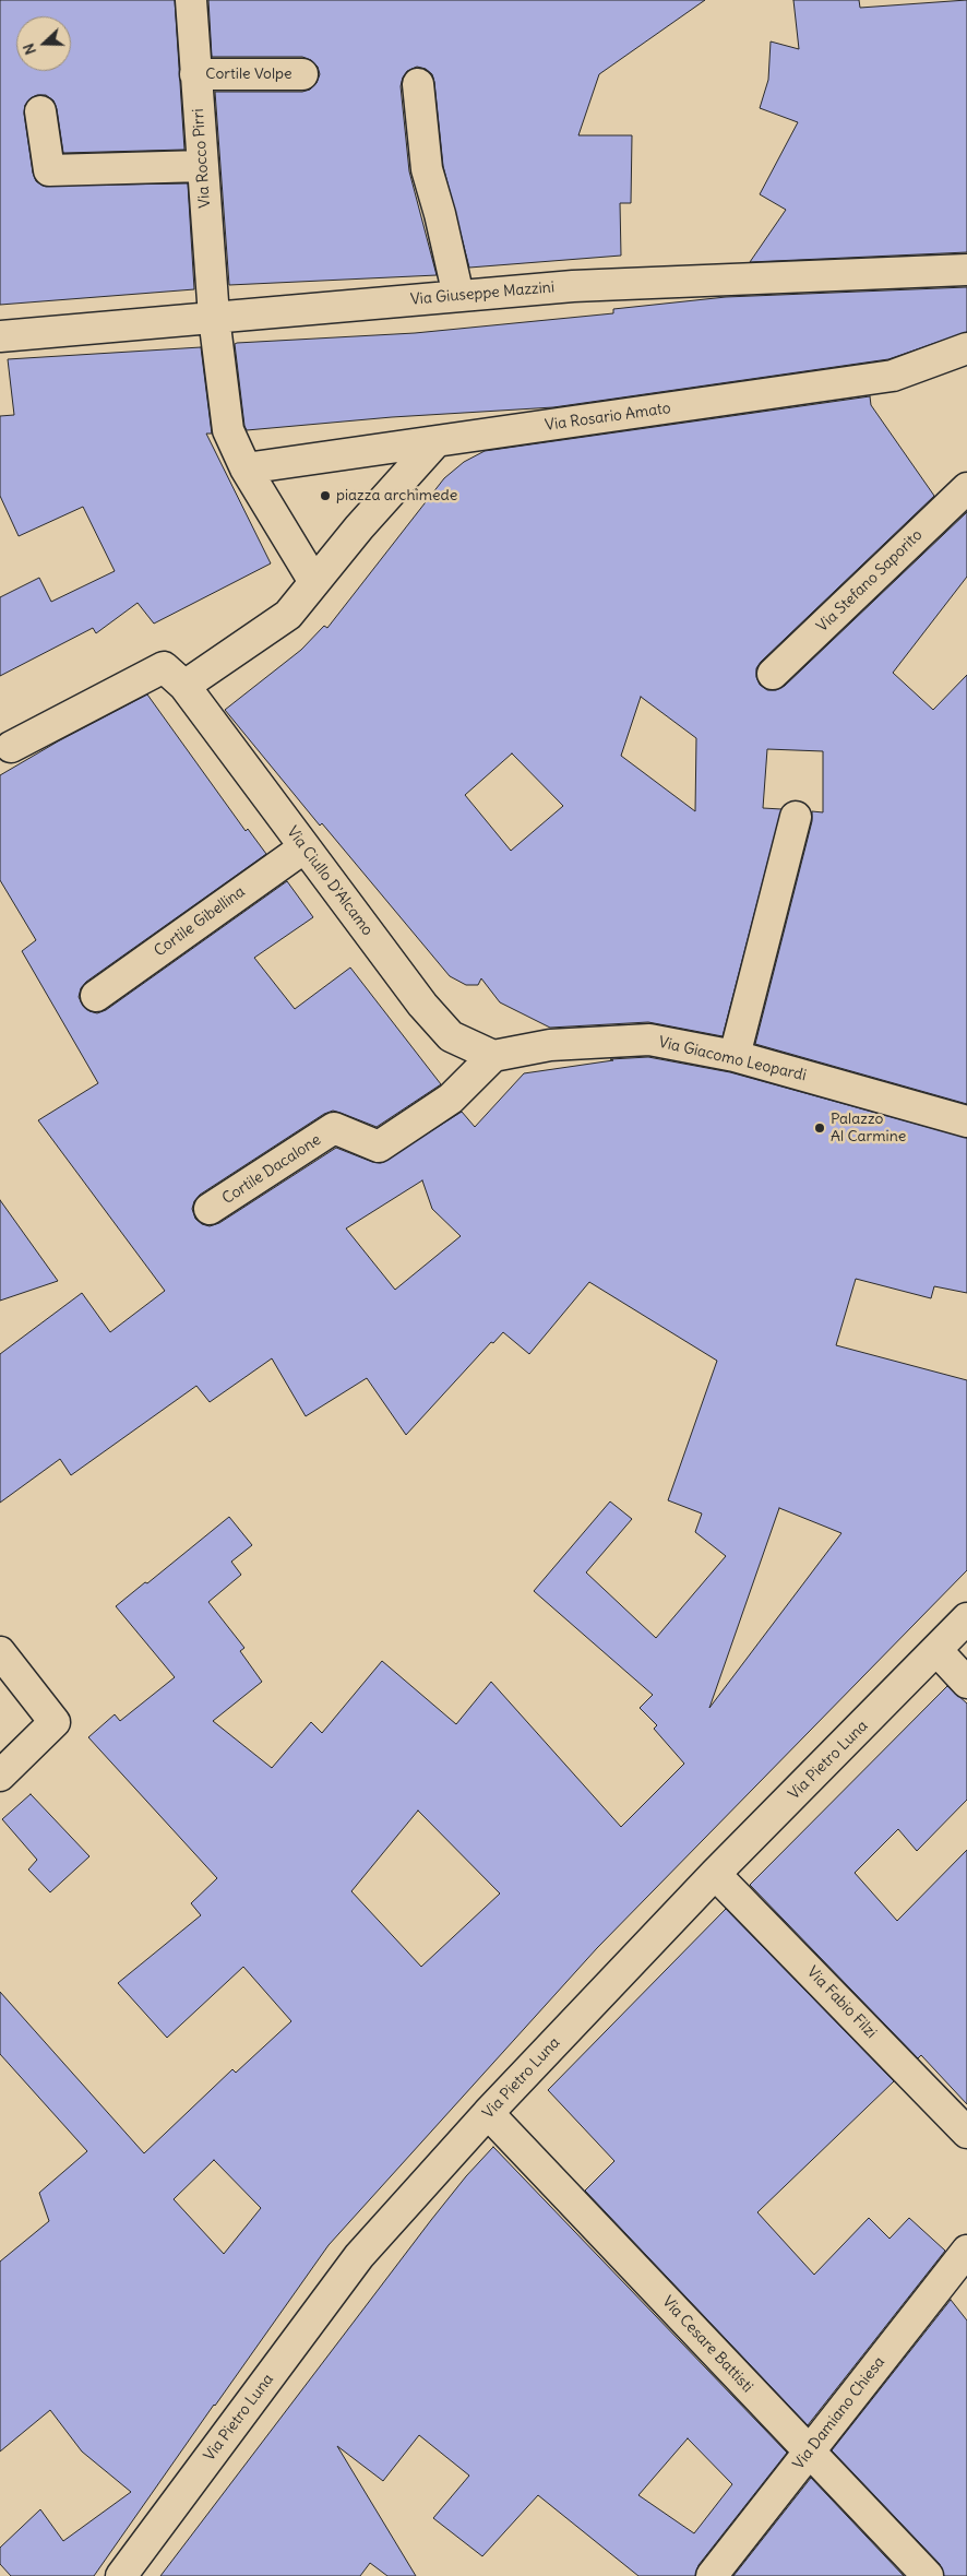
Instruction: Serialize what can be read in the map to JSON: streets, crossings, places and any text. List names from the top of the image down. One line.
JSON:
{"streets":{"street":["Cortile Volpe","Via Rocco Pirri","Via Giuseppe Mazzini","Via Rosario Amato","Via Stefano Saporito","Via Ciullo D'Alcamo","Cortile Gibellina","Via Giacomo Leopardi","Cortile Dacalone","Via Pietro Luna","Via Fabio Filzi","Via Cesare Battisti","Via Damiano Chiesa"]},"crossings":[["Cortile Volpe","Via Rocco Pirri"],["Via Rocco Pirri","Via Giuseppe Mazzini"],["Via Rocco Pirri","Via Rosario Amato"],["Via Ciullo D'Alcamo","Cortile Gibellina"],["Via Ciullo D'Alcamo","Via Giacomo Leopardi"],["Via Ciullo D'Alcamo","Cortile Dacalone"],["Via Giacomo Leopardi","Cortile Dacalone"],["Via Pietro Luna","Via Fabio Filzi"],["Via Pietro Luna","Via Cesare Battisti"],["Via Cesare Battisti","Via Damiano Chiesa"]],"places":["piazza archimede","Palazzo Al Carmine"],"north":"left"}
